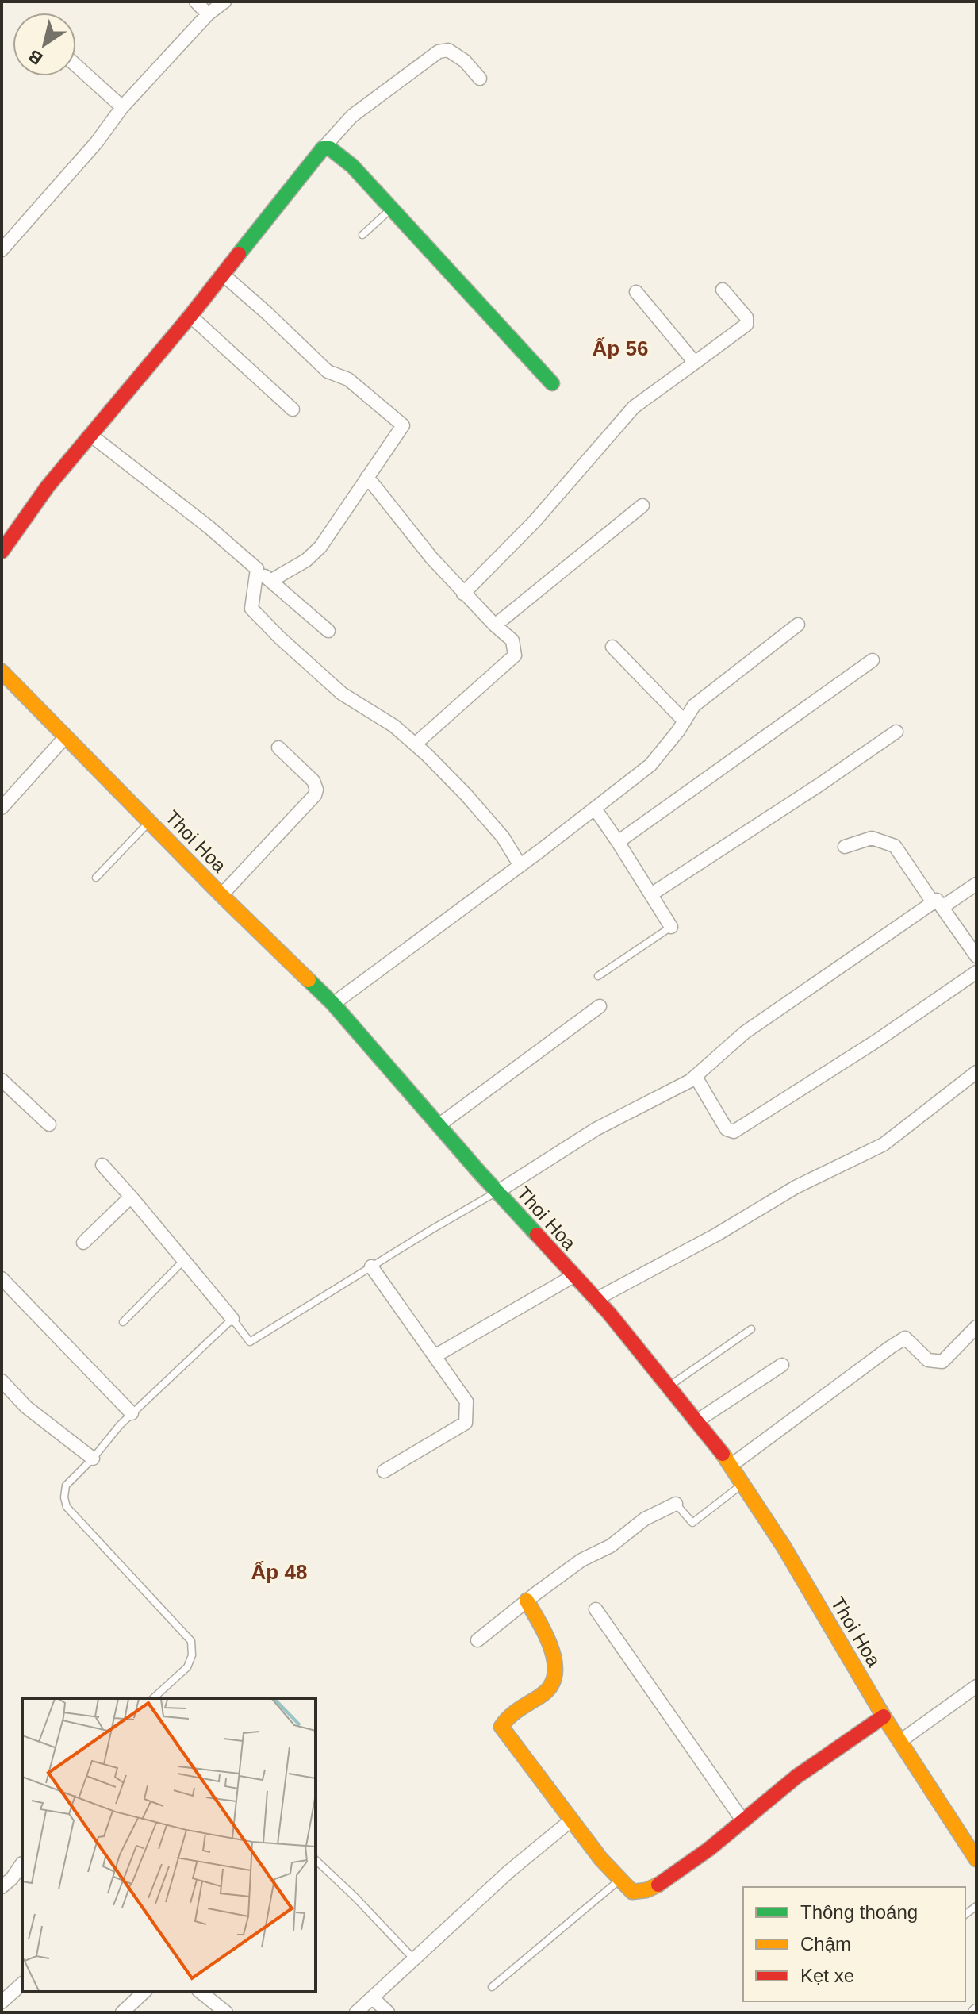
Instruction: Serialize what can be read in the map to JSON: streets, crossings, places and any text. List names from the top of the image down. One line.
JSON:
{"streets":{"street":["Thoi Hoa"]},"districts":["Ấp 56","Ấp 48"],"legend":["Thông thoáng","Chậm","Kẹt xe"],"north":"bottom left"}
